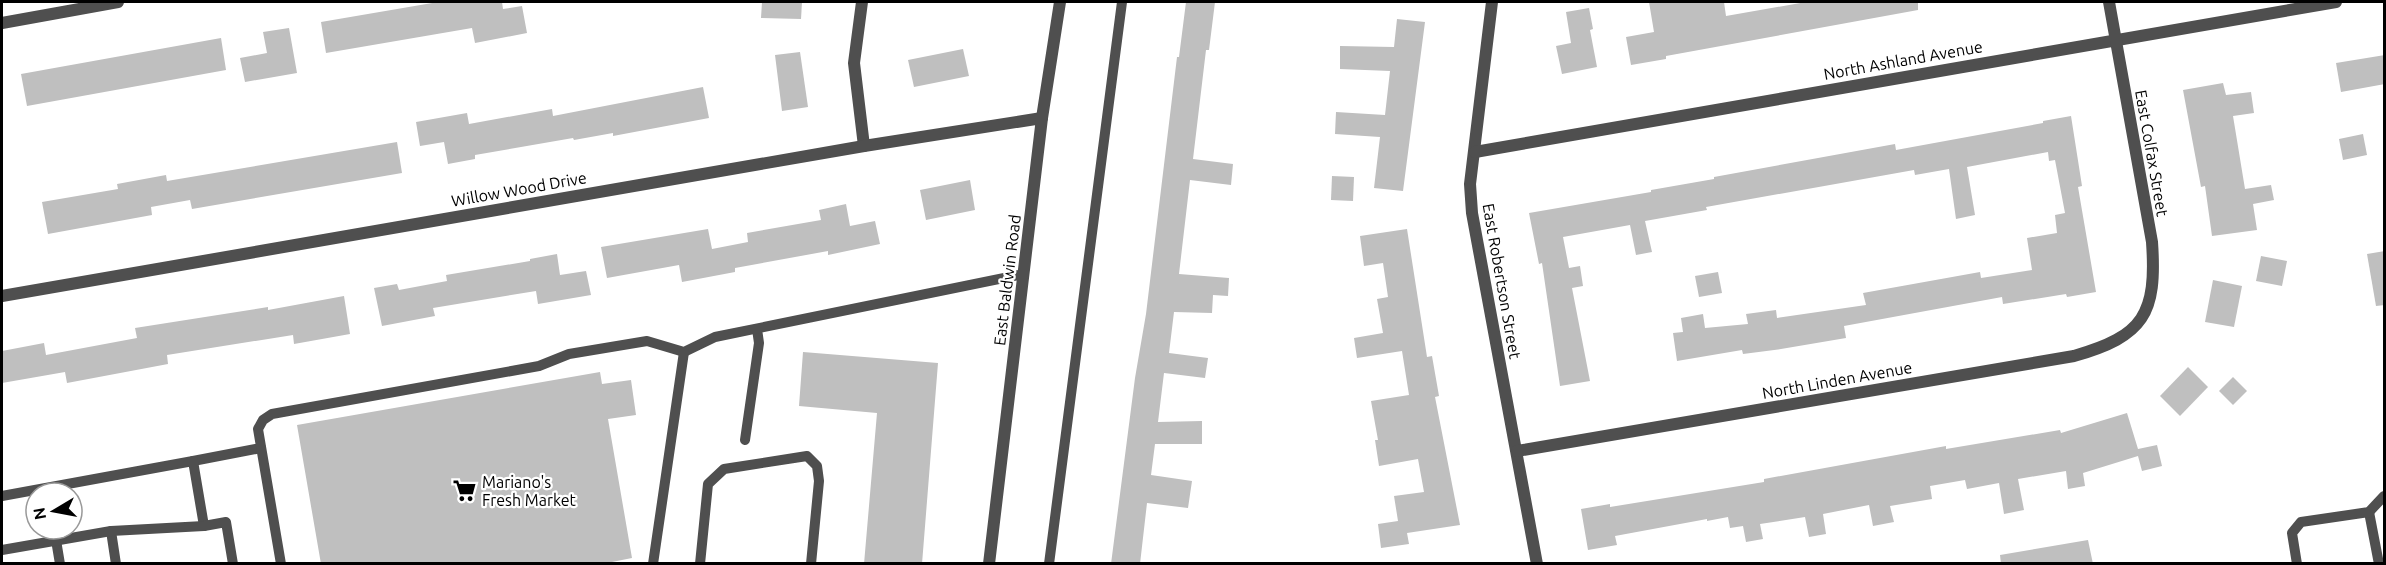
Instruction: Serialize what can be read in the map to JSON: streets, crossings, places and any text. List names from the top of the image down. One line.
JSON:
{"streets":{"street":["North Ashland Avenue","East Colfax Street","Willow Wood Drive","East Baldwin Road","East Robertson Street","North Linden Avenue"]},"crossings":[["North Ashland Avenue","East Colfax Street"],["North Ashland Avenue","East Robertson Street"],["East Colfax Street","North Linden Avenue"],["Willow Wood Drive","East Baldwin Road"],["East Robertson Street","North Linden Avenue"]],"places":{"supermarket":["Mariano's Fresh Market"]},"north":"left"}
